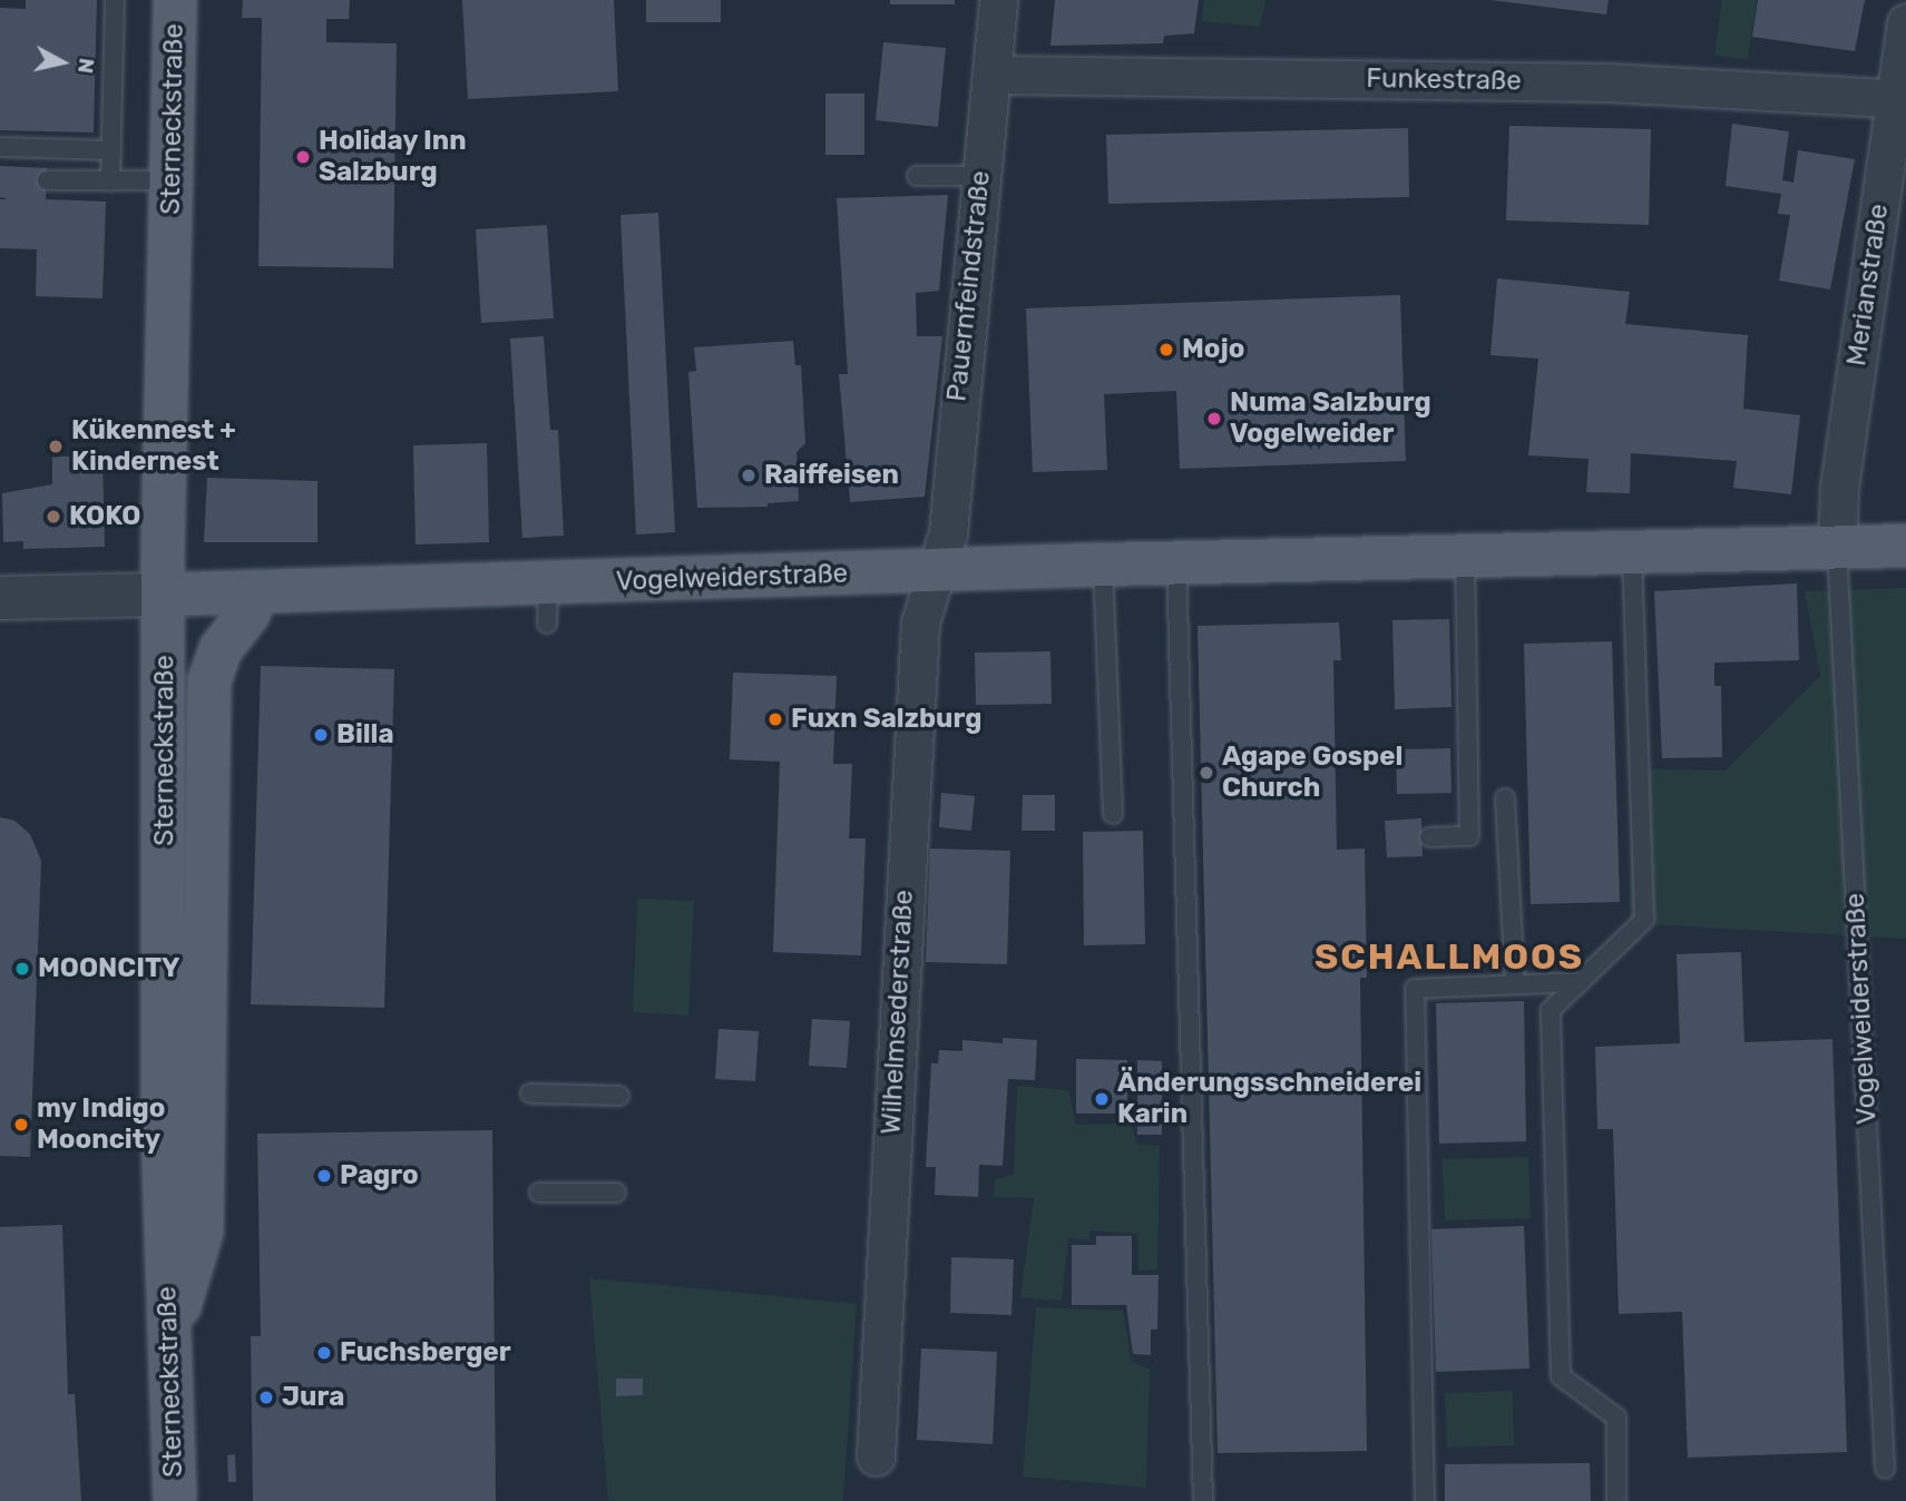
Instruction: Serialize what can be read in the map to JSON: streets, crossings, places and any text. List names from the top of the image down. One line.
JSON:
{"streets":{"main road":["Sterneckstraße","Vogelweiderstraße"],"street":["Funkestraße","Merianstraße","Pauernfeindstraße","Wilhelmsederstraße"]},"crossings":[["Funkestraße","Merianstraße"],["Funkestraße","Pauernfeindstraße"],["Sterneckstraße","Vogelweiderstraße"],["Merianstraße","Vogelweiderstraße"],["Pauernfeindstraße","Vogelweiderstraße"],["Pauernfeindstraße","Wilhelmsederstraße"],["Vogelweiderstraße","Wilhelmsederstraße"]],"districts":["SCHALLMOOS"],"places":["Holiday Inn Salzburg","Mojo","Numa Salzburg Vogelweider","Kükennest + Kindernest","Raiffeisen","KOKO","Fuxn Salzburg","Billa","Agape Gospel Church","MOONCITY","Änderungsschneiderei Karin","my Indigo Mooncity","Pagro","Fuchsberger","Jura"],"north":"right"}
